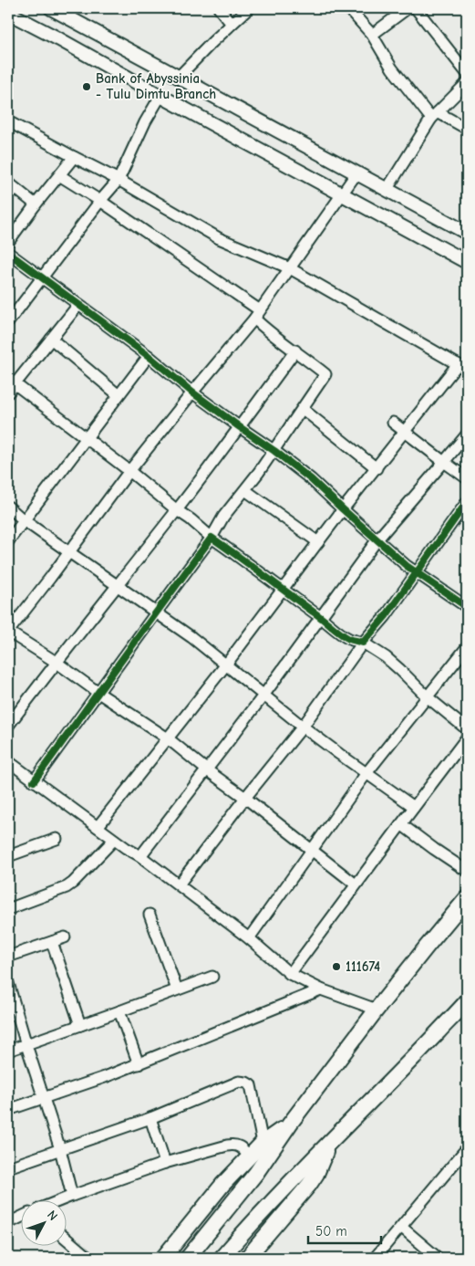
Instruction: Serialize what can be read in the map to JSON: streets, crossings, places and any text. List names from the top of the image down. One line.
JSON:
{"places":["Bank of Abyssinia - Tulu Dimtu Branch","111674"],"scale_bar":"50 m","north":"top right"}
